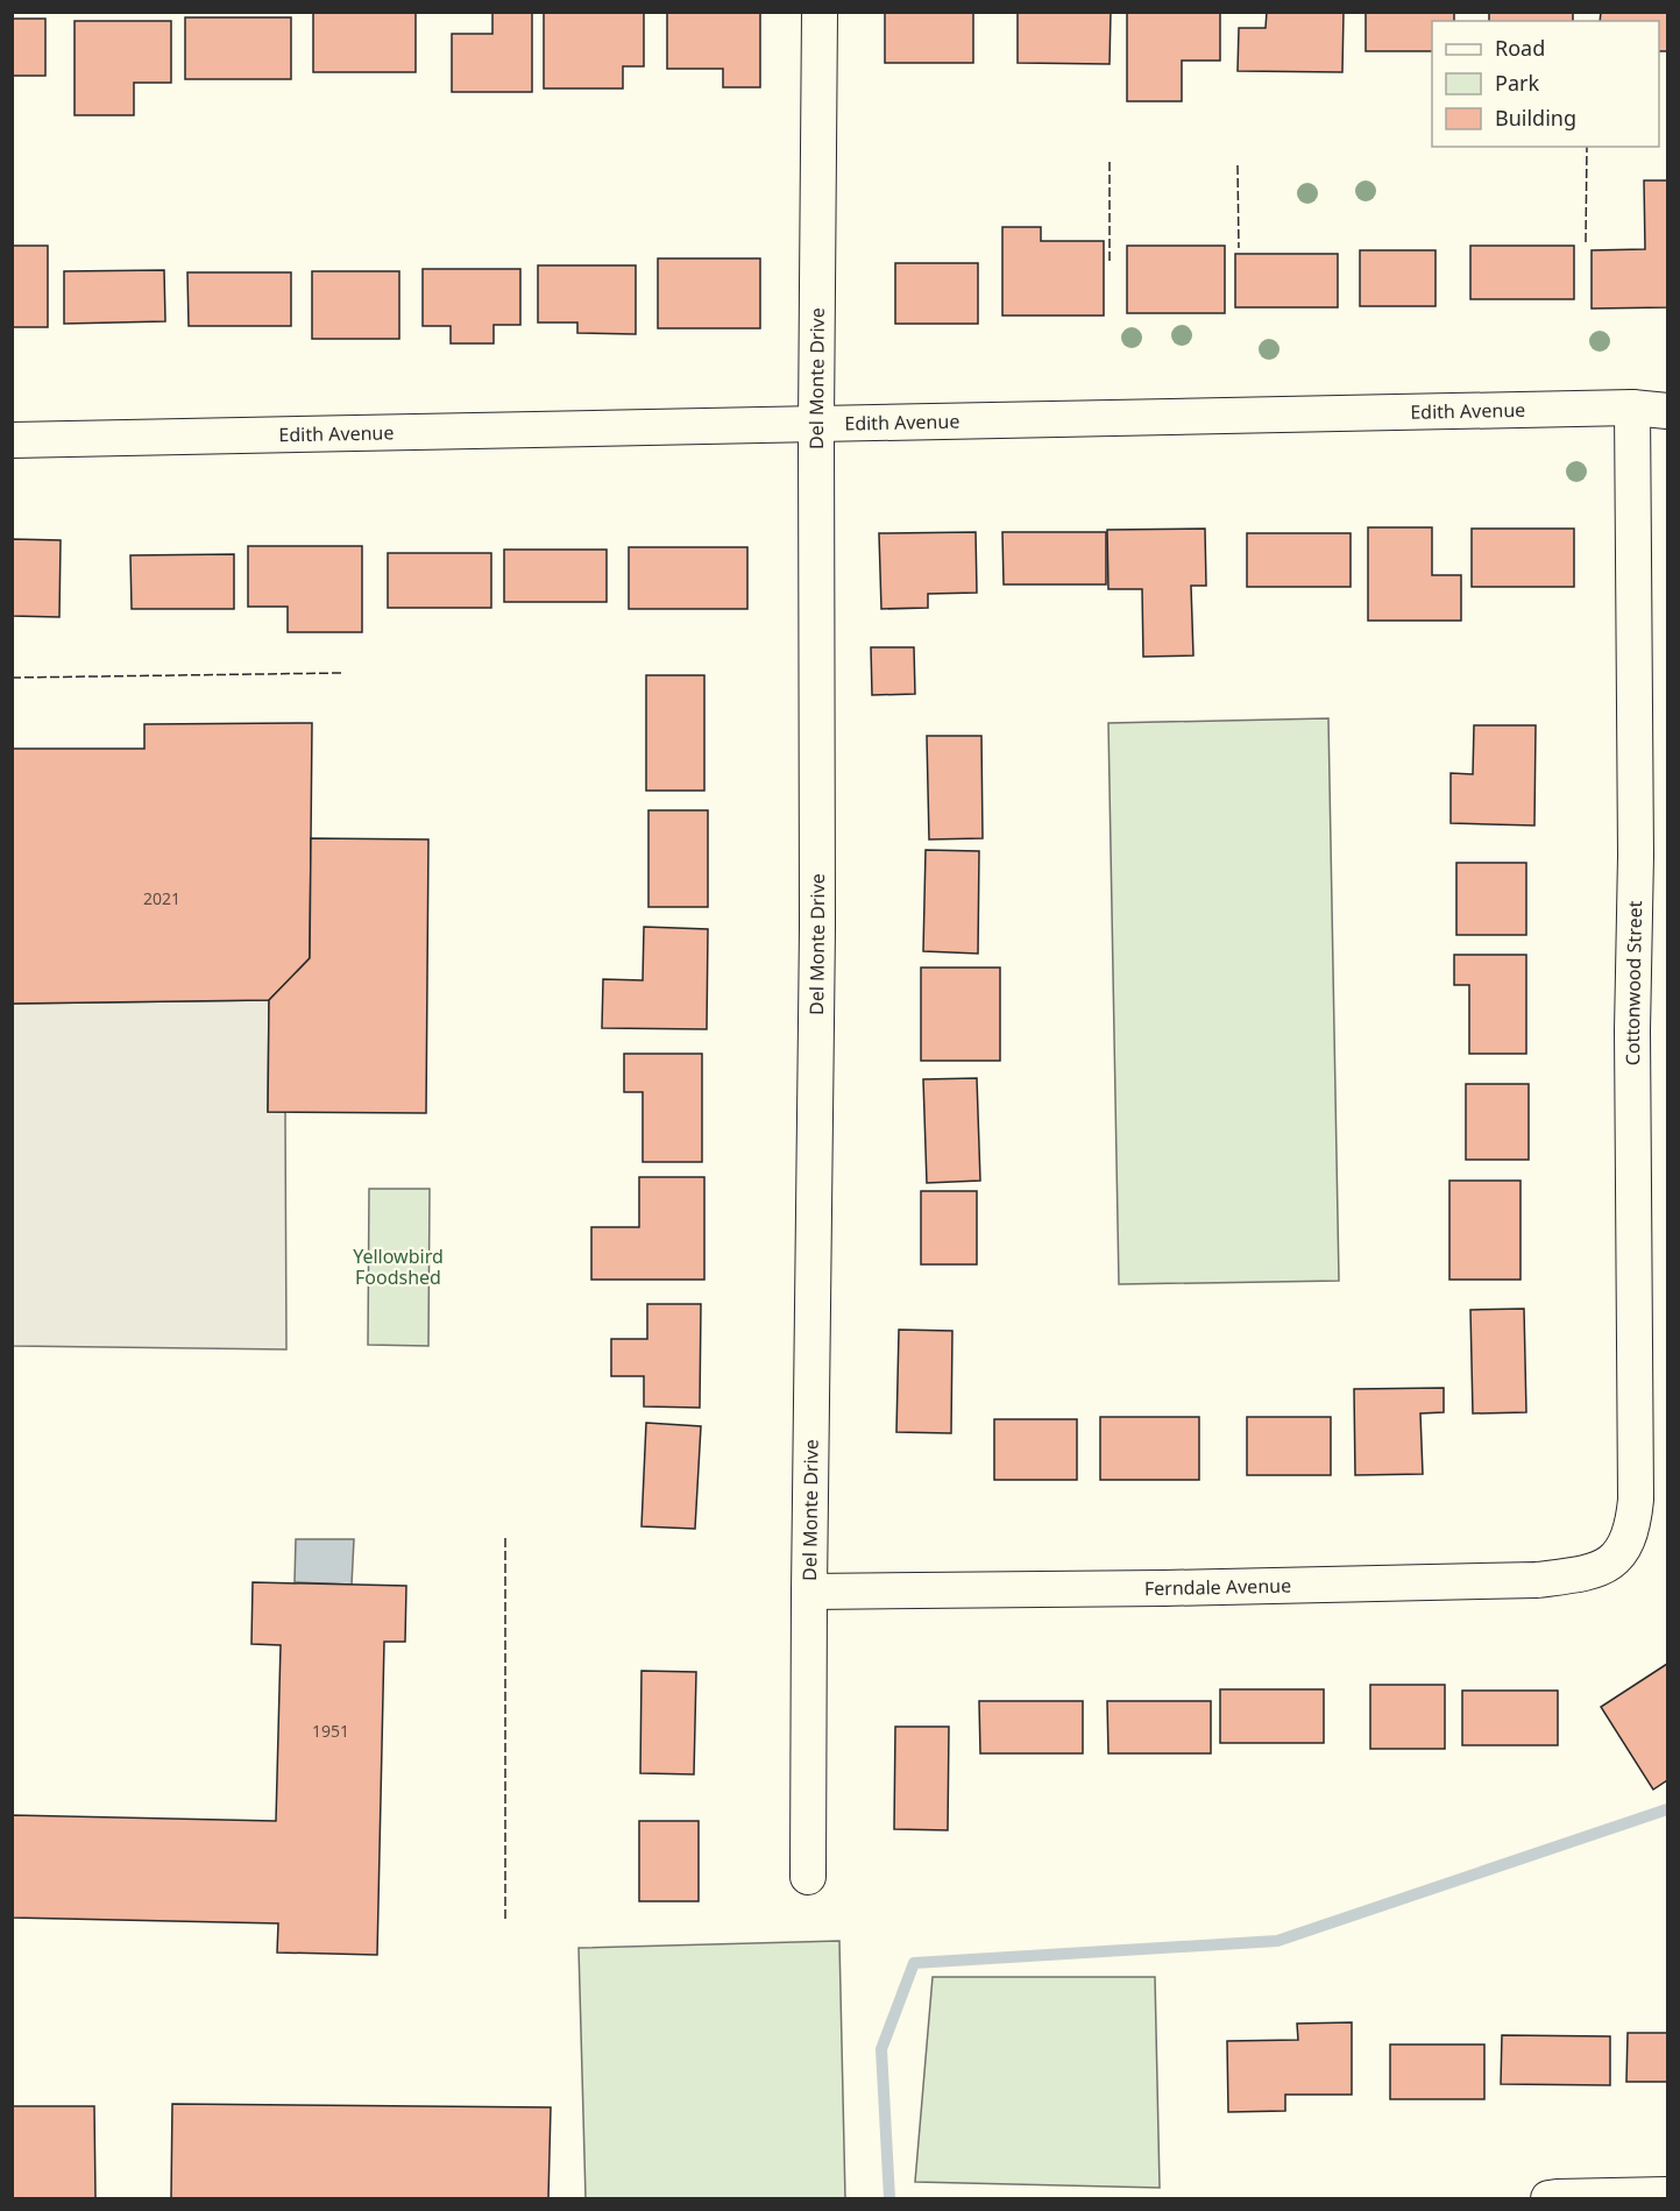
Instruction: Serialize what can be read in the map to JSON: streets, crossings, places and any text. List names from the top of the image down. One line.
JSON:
{"streets":{"street":["Del Monte Drive","Edith Avenue","Cottonwood Street","Ferndale Avenue"]},"crossings":[["Del Monte Drive","Edith Avenue"],["Del Monte Drive","Ferndale Avenue"],["Edith Avenue","Cottonwood Street"],["Cottonwood Street","Ferndale Avenue"]],"parks":["Yellowbird Foodshed"],"house_numbers":["2021","1951"],"legend":["Road","Park","Building"]}
